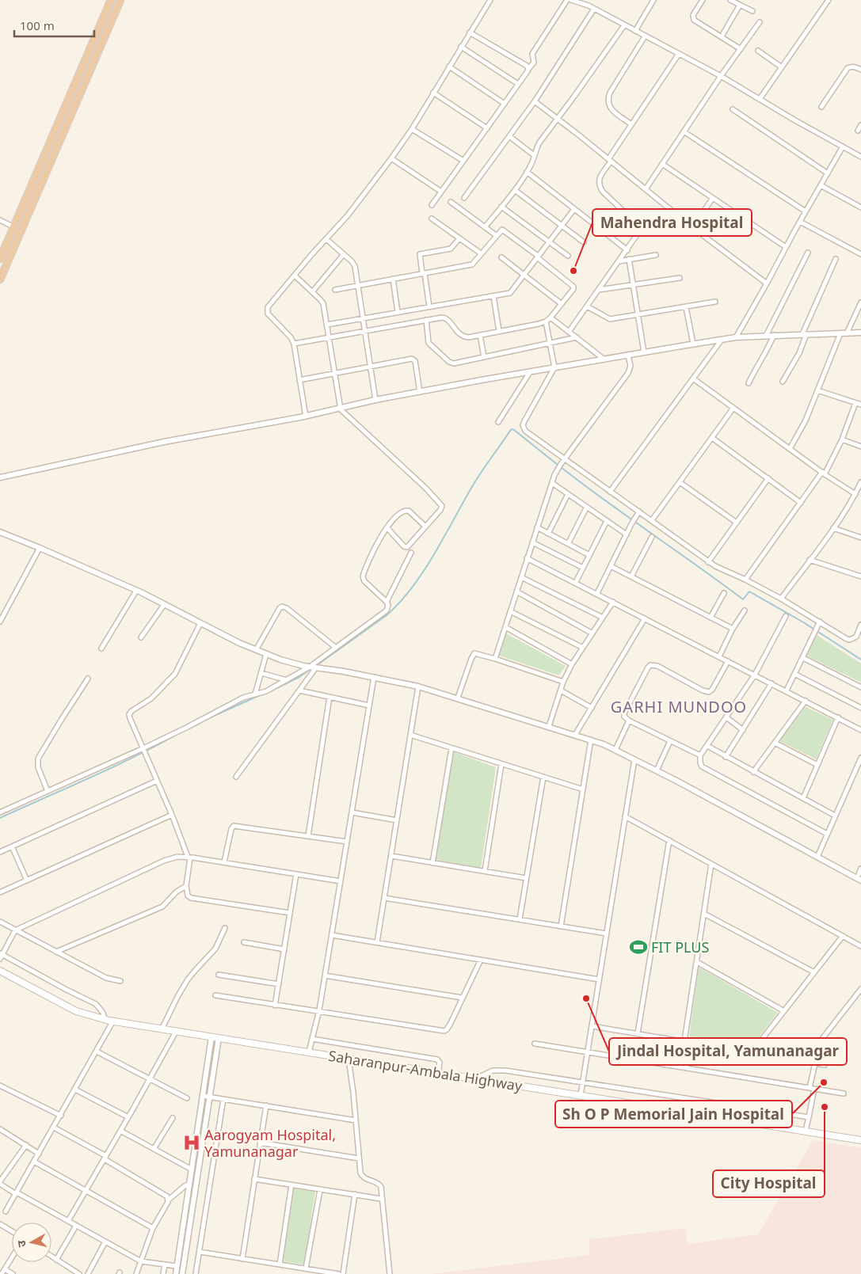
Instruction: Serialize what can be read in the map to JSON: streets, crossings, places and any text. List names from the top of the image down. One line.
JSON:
{"streets":{"main road":["Saharanpur-Ambala Highway"]},"districts":["GARHI MUNDOO"],"places":{"other":["Mahendra Hospital","Jindal Hospital, Yamunanagar","Sh O P Memorial Jain Hospital","City Hospital"],"sports":["FIT PLUS"],"hospital":["Aarogyam Hospital, Yamunanagar"]},"scale_bar":"100 m","north":"left"}
